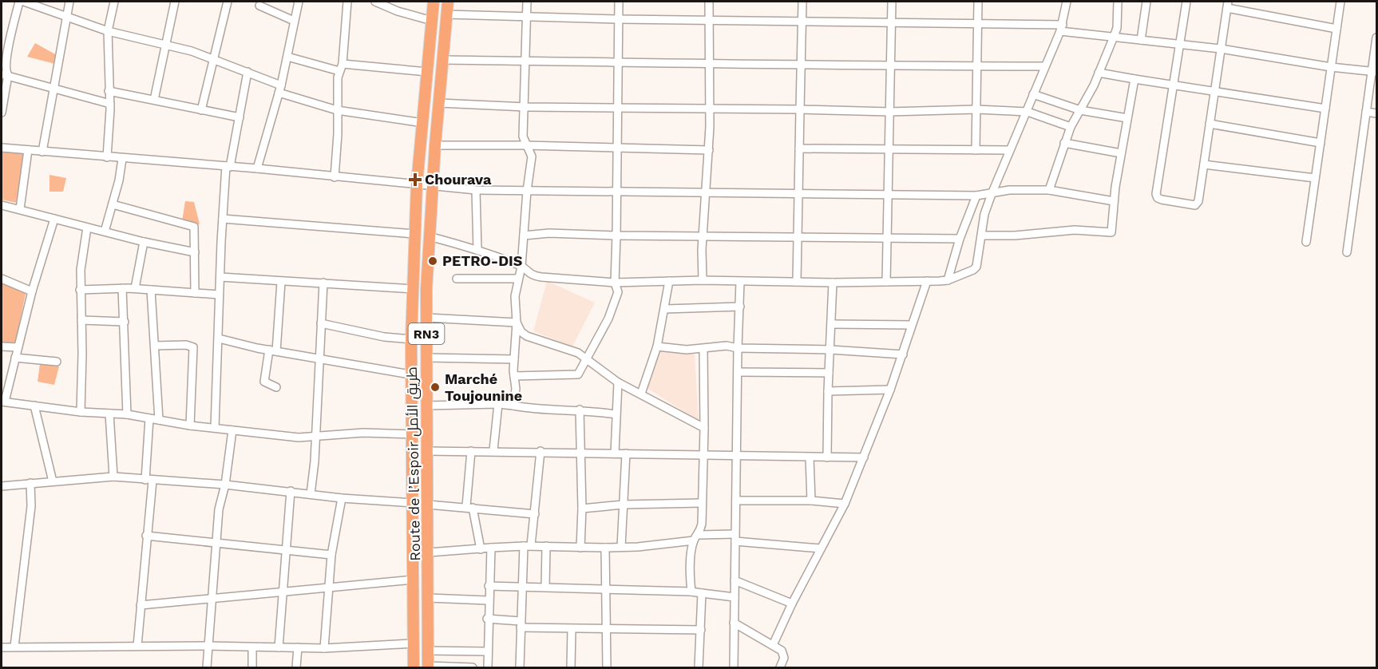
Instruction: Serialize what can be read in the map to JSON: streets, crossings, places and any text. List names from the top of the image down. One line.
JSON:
{"streets":{"highway":["RN3","Route de l’Espoir طريق الأمل"]},"places":{"health":["Chourava"],"other":["PETRO-DIS","Marché Toujounine"]}}
